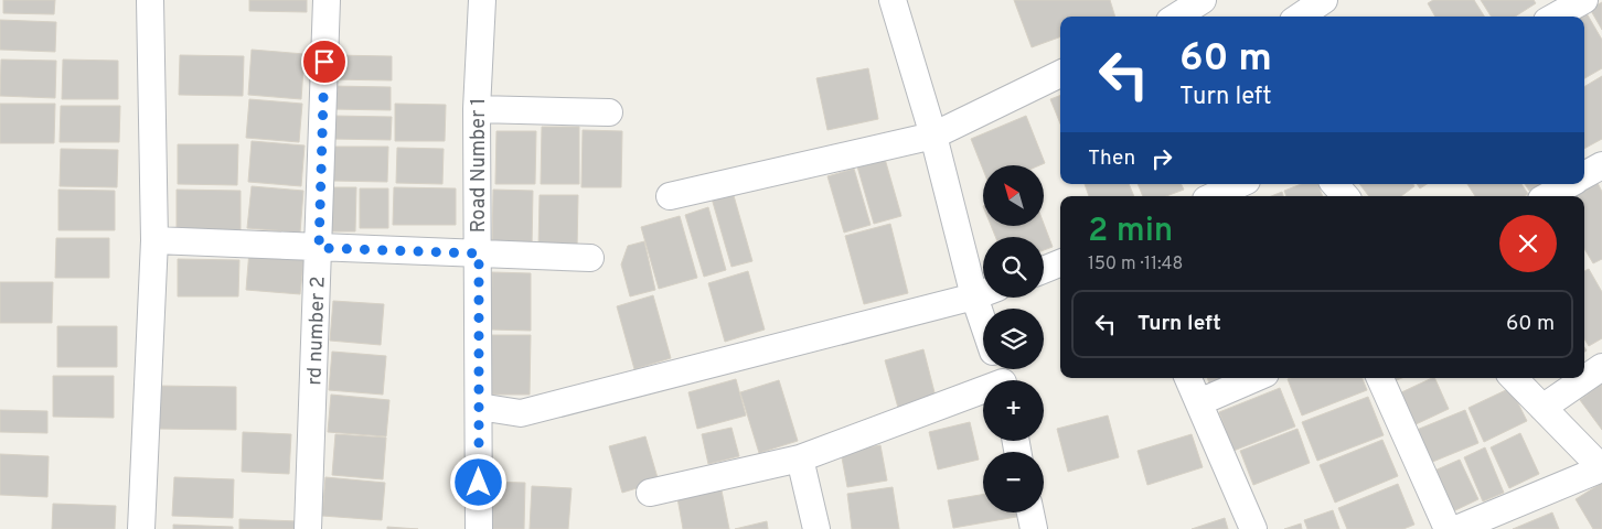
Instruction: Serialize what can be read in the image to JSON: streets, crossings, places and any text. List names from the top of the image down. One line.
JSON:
{"streets":{"street":["Road Number 1","rd number 2"]},"north":"top left","page":{"turn":["60 m","Turn left"],"then":"Then","map_buttons":["+","−"],"heading":["2 min","150 m · 11:48"],"list":[{"name":"Turn left","value":"60 m"}]}}
